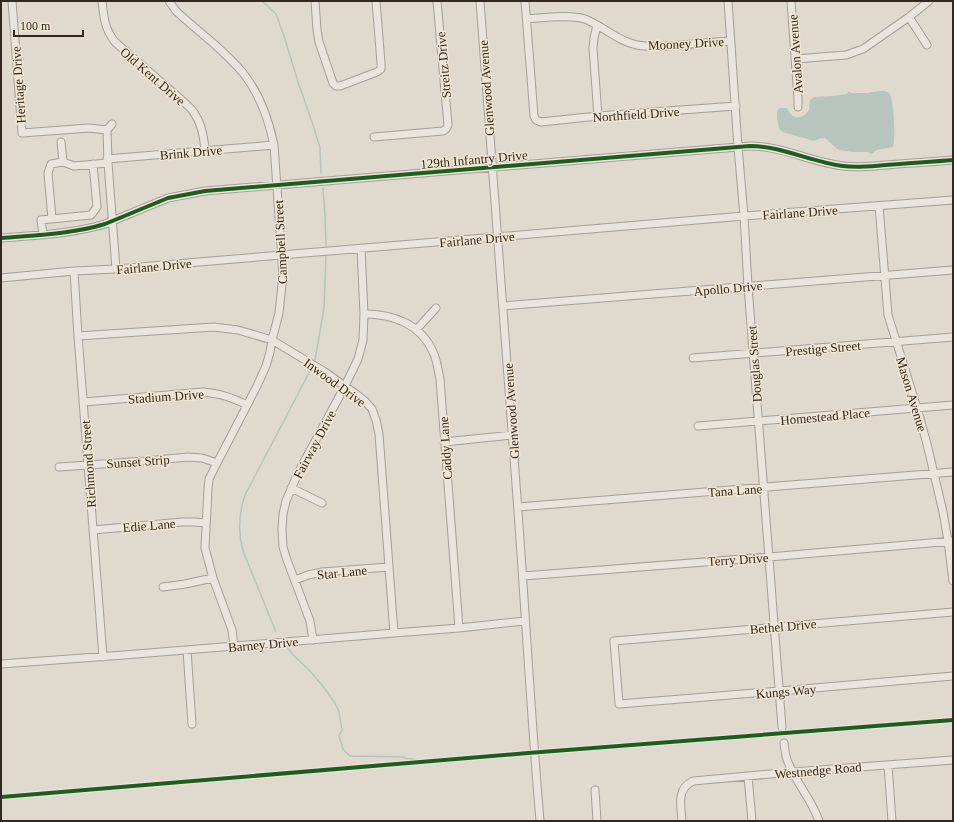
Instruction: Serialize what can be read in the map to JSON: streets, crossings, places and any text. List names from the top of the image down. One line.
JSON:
{"streets":{"street":["Mooney Drive","Avalon Avenue","Streitz Drive","Old Kent Drive","Heritage Drive","Glenwood Avenue","Northfield Drive","Brink Drive","129th Infantry Drive","Fairlane Drive","Campbell Street","Apollo Drive","Prestige Street","Douglas Street","Inwood Drive","Mason Avenue","Stadium Drive","Homestead Place","Fairway Drive","Caddy Lane","Sunset Strip","Richmond Street","Tana Lane","Edie Lane","Terry Drive","Star Lane","Bethel Drive","Barney Drive","Kungs Way","Westnedge Road"]},"crossings":[["Mooney Drive","Northfield Drive"],["Mooney Drive","Douglas Street"],["Old Kent Drive","Brink Drive"],["Glenwood Avenue","129th Infantry Drive"],["Glenwood Avenue","Fairlane Drive"],["Glenwood Avenue","Apollo Drive"],["Glenwood Avenue","Tana Lane"],["Glenwood Avenue","Terry Drive"],["Glenwood Avenue","Barney Drive"],["Northfield Drive","Douglas Street"],["Brink Drive","Campbell Street"],["129th Infantry Drive","Campbell Street"],["129th Infantry Drive","Douglas Street"],["Fairlane Drive","Campbell Street"],["Fairlane Drive","Douglas Street"],["Fairlane Drive","Mason Avenue"],["Fairlane Drive","Fairway Drive"],["Fairlane Drive","Richmond Street"],["Campbell Street","Inwood Drive"],["Campbell Street","Stadium Drive"],["Campbell Street","Sunset Strip"],["Campbell Street","Edie Lane"],["Campbell Street","Barney Drive"],["Apollo Drive","Douglas Street"],["Apollo Drive","Mason Avenue"],["Prestige Street","Douglas Street"],["Prestige Street","Mason Avenue"],["Douglas Street","Homestead Place"],["Douglas Street","Tana Lane"],["Douglas Street","Terry Drive"],["Douglas Street","Bethel Drive"],["Douglas Street","Kungs Way"],["Inwood Drive","Fairway Drive"],["Inwood Drive","Richmond Street"],["Inwood Drive","Star Lane"],["Inwood Drive","Barney Drive"],["Mason Avenue","Homestead Place"],["Mason Avenue","Tana Lane"],["Mason Avenue","Terry Drive"],["Stadium Drive","Richmond Street"],["Fairway Drive","Caddy Lane"],["Fairway Drive","Star Lane"],["Fairway Drive","Barney Drive"],["Caddy Lane","Barney Drive"],["Sunset Strip","Richmond Street"],["Richmond Street","Edie Lane"],["Richmond Street","Barney Drive"],["Bethel Drive","Kungs Way"]],"scale_bar":"100 m"}
